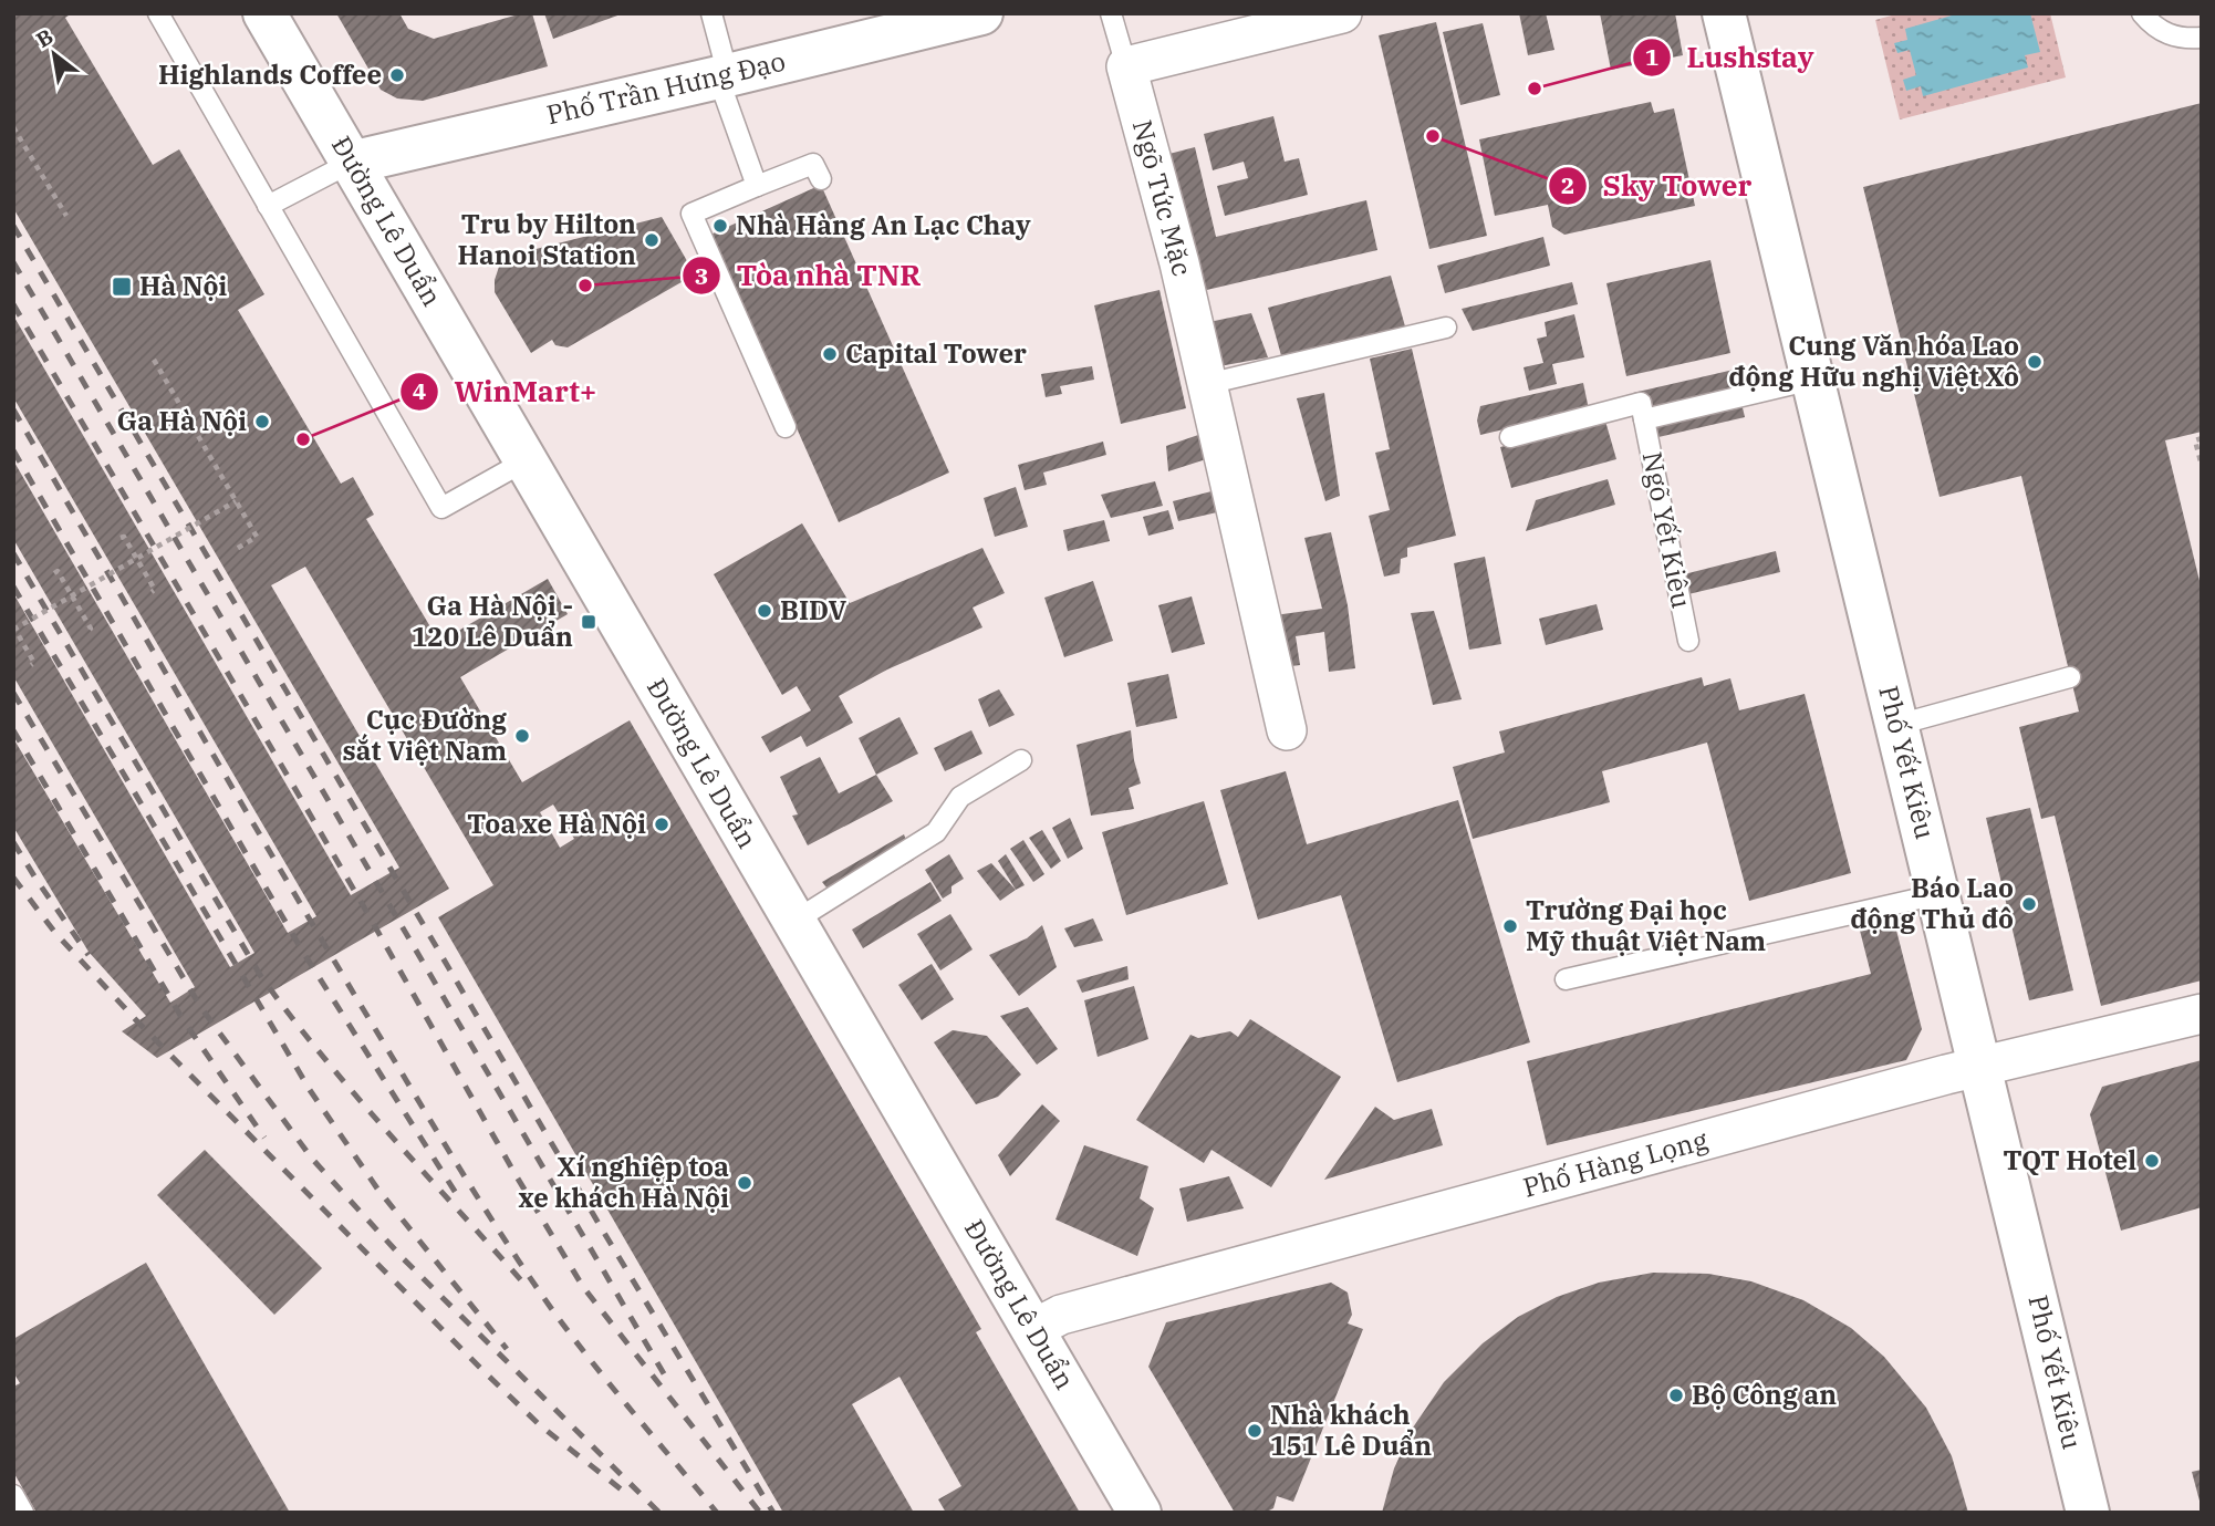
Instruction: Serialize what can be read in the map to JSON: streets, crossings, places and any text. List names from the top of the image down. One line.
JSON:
{"streets":{"main road":["Phố Trần Hưng Đạo","Đường Lê Duẩn","Phố Yết Kiêu"],"street":["Ngõ Tức Mặc","Phố Hàng Lọng"],"lane":["Ngõ Yết Kiêu"]},"crossings":[["Phố Trần Hưng Đạo","Đường Lê Duẩn"],["Đường Lê Duẩn","Phố Hàng Lọng"],["Ngõ Yết Kiêu","Phố Yết Kiêu"],["Phố Yết Kiêu","Phố Hàng Lọng"]],"places":{"other":["Highlands Coffee","Lushstay","Sky Tower","Nhà Hàng An Lạc Chay","Tru by Hilton Hanoi Station","Tòa nhà TNR","Capital Tower","Cung Văn hóa Lao động Hữu nghị Việt Xô","Ga Hà Nội","WinMart+","BIDV","Cục Đường sắt Việt Nam","Toa xe Hà Nội","Báo Lao động Thủ đô","Trường Đại học Mỹ thuật Việt Nam","TQT Hotel","Xí nghiệp toa xe khách Hà Nội","Bộ Công an","Nhà khách 151 Lê Duẩn"],"transit":["Hà Nội","Ga Hà Nội - 120 Lê Duẩn"]},"north":"top left"}
